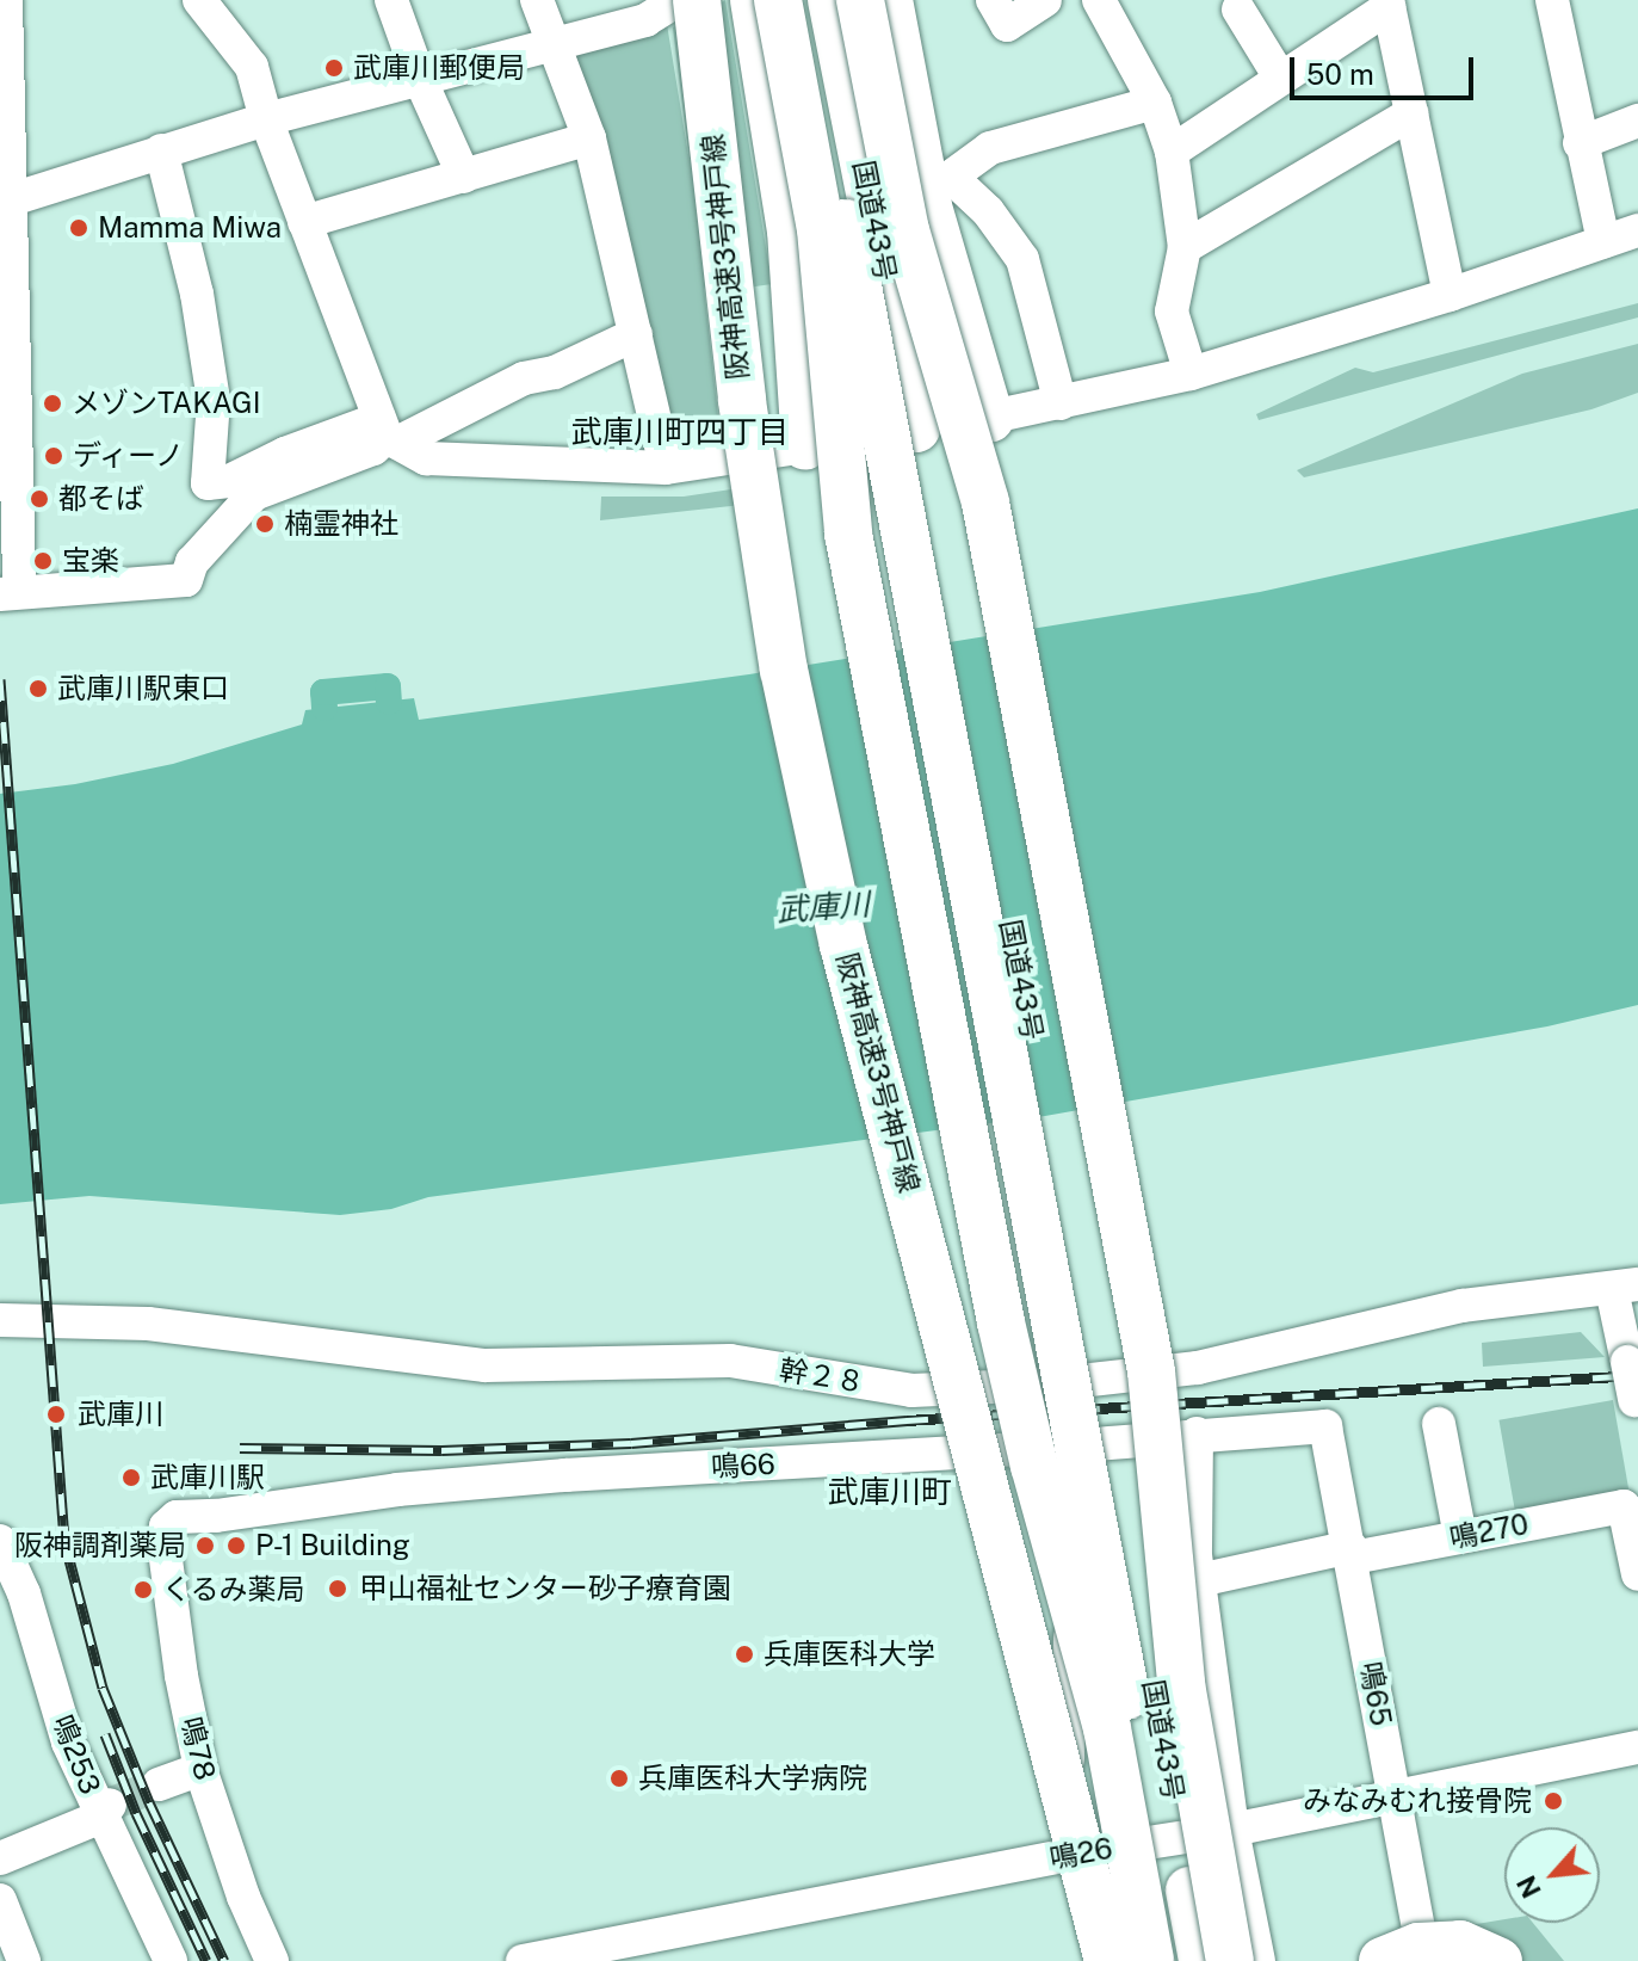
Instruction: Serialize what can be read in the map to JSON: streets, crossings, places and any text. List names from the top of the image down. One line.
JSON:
{"streets":{"highway":["国道43号","阪神高速3号神戸線"],"street":["幹２８","鳴66","鳴270","鳴65","鳴78","鳴253","鳴26"]},"crossings":[["阪神高速3号神戸線","鳴26"],["鳴66","鳴65"],["鳴66","鳴78"],["鳴270","鳴65"],["鳴65","鳴26"]],"districts":["武庫川町四丁目","武庫川町"],"water":["武庫川"],"places":["武庫川郵便局","Mamma Miwa","メゾンTAKAGI","ディーノ","都そば","楠霊神社","宝楽","武庫川駅東口","武庫川","武庫川駅","阪神調剤薬局","P-1 Building","甲山福祉センター砂子療育園","くるみ薬局","兵庫医科大学","兵庫医科大学病院","みなみむれ接骨院"],"scale_bar":"50 m","north":"bottom left"}
